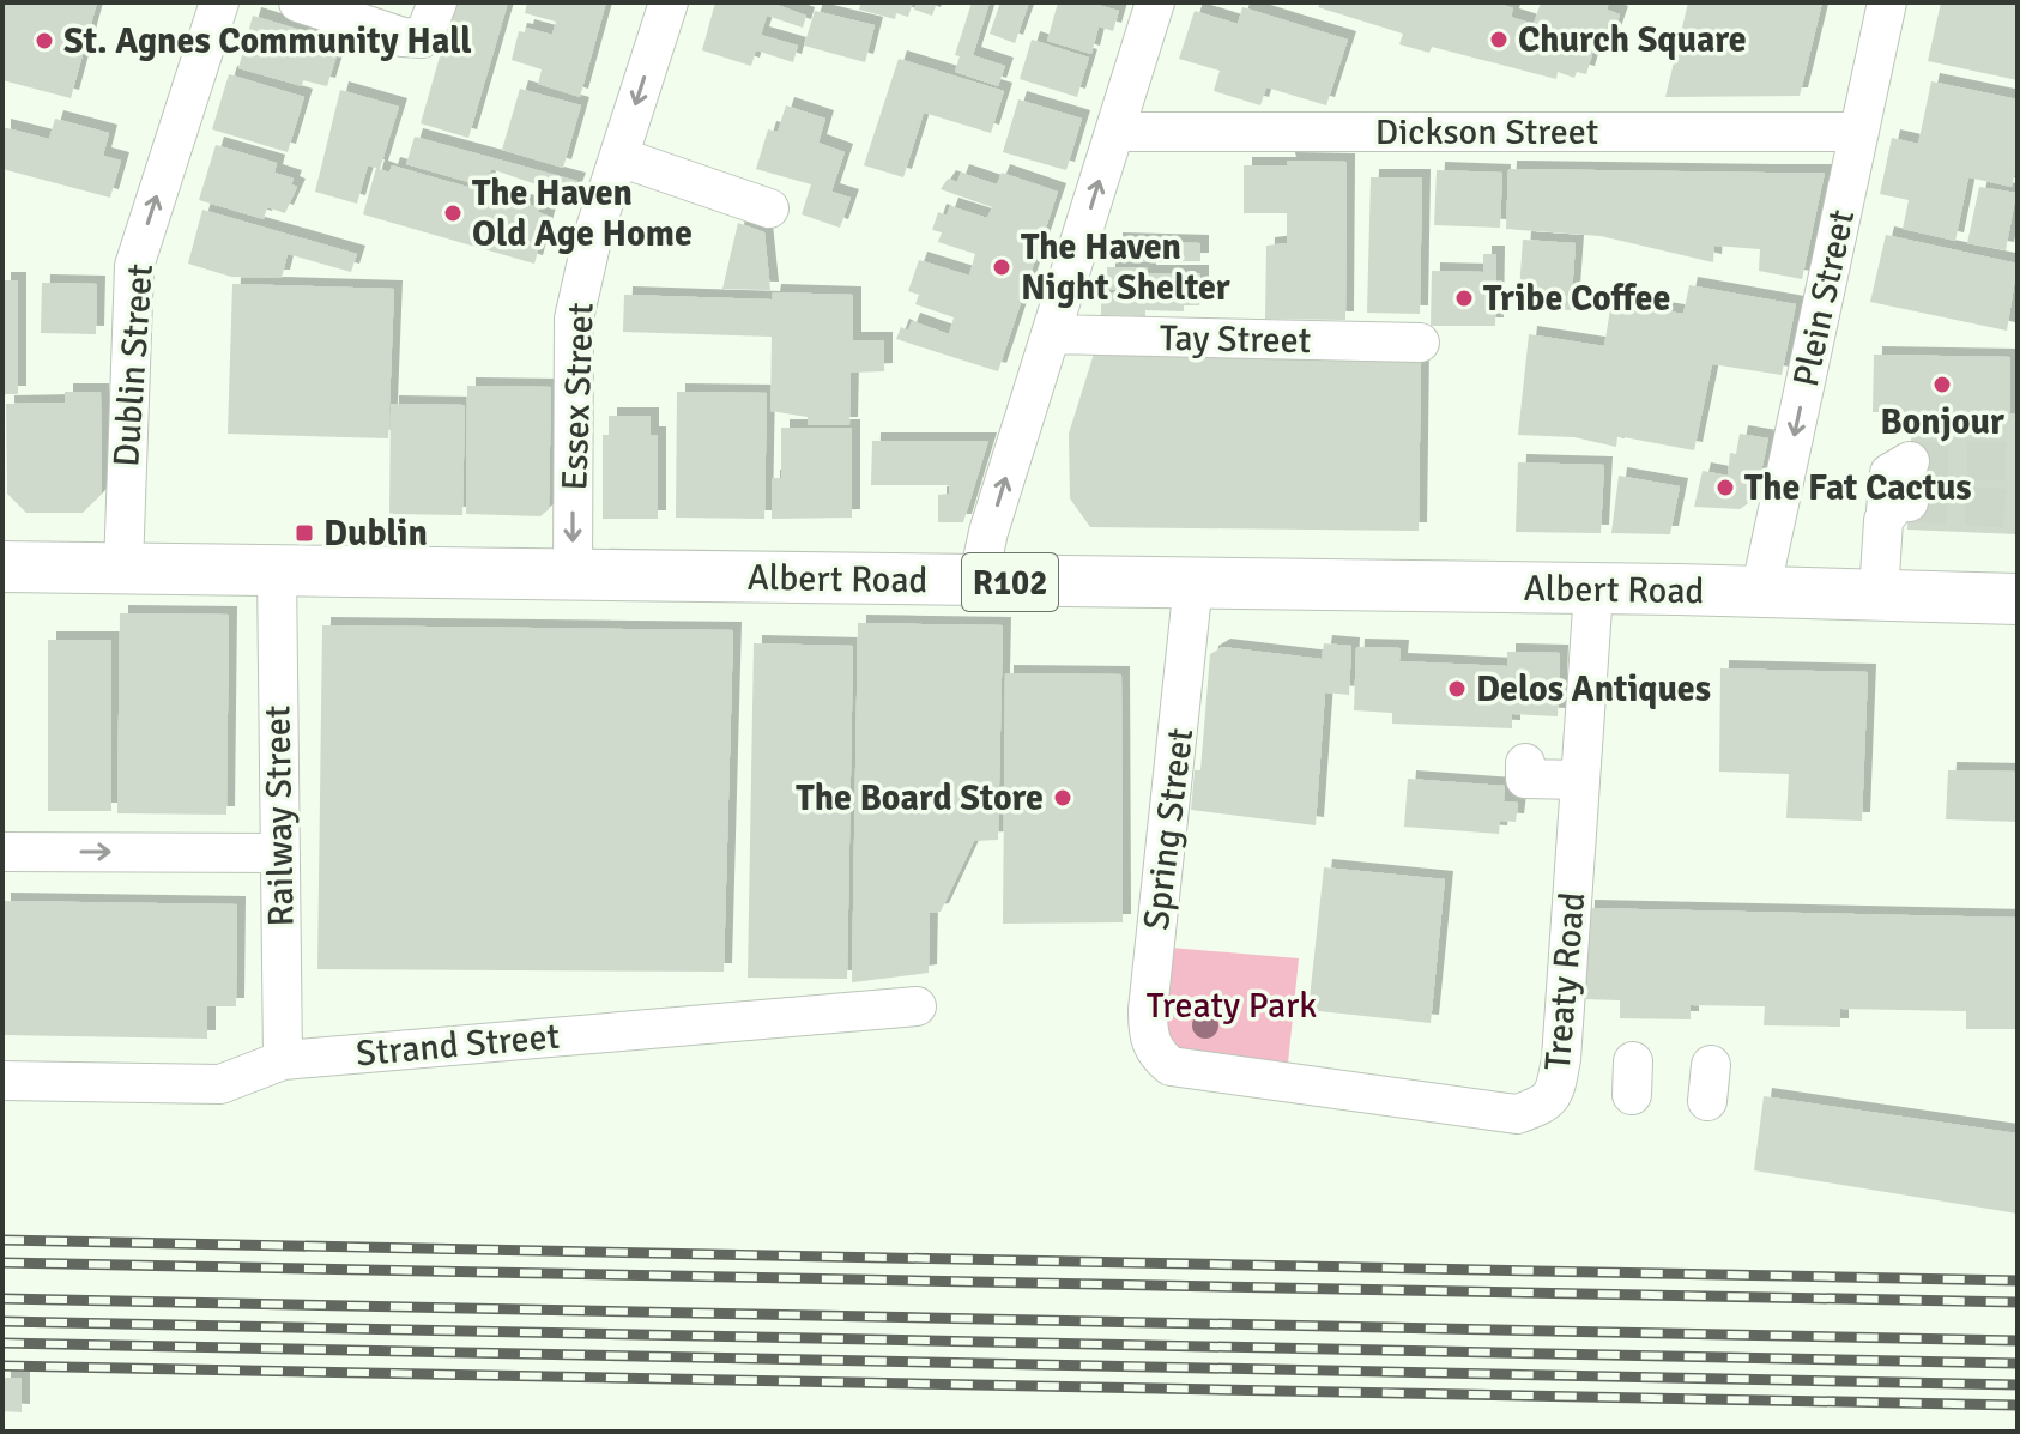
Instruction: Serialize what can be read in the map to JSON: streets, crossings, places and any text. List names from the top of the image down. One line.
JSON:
{"streets":{"main road":["Albert Road","R102"],"street":["Dickson Street","Plein Street","Tay Street","Dublin Street","Essex Street","Railway Street","Spring Street","Treaty Road","Strand Street"]},"crossings":[["Dickson Street","Plein Street"],["Plein Street","Albert Road"],["Dublin Street","Albert Road"],["Essex Street","Albert Road"],["Albert Road","Railway Street"],["Albert Road","Spring Street"],["Albert Road","Treaty Road"],["Railway Street","Strand Street"],["Spring Street","Treaty Road"]],"one_way":["Dublin Street","Essex Street"],"parks":["Treaty Park"],"places":{"other":["Church Square","St. Agnes Community Hall","The Haven Old Age Home","The Haven Night Shelter","Tribe Coffee","Bonjour","The Fat Cactus","Delos Antiques","The Board Store"],"transit":["Dublin"]}}
